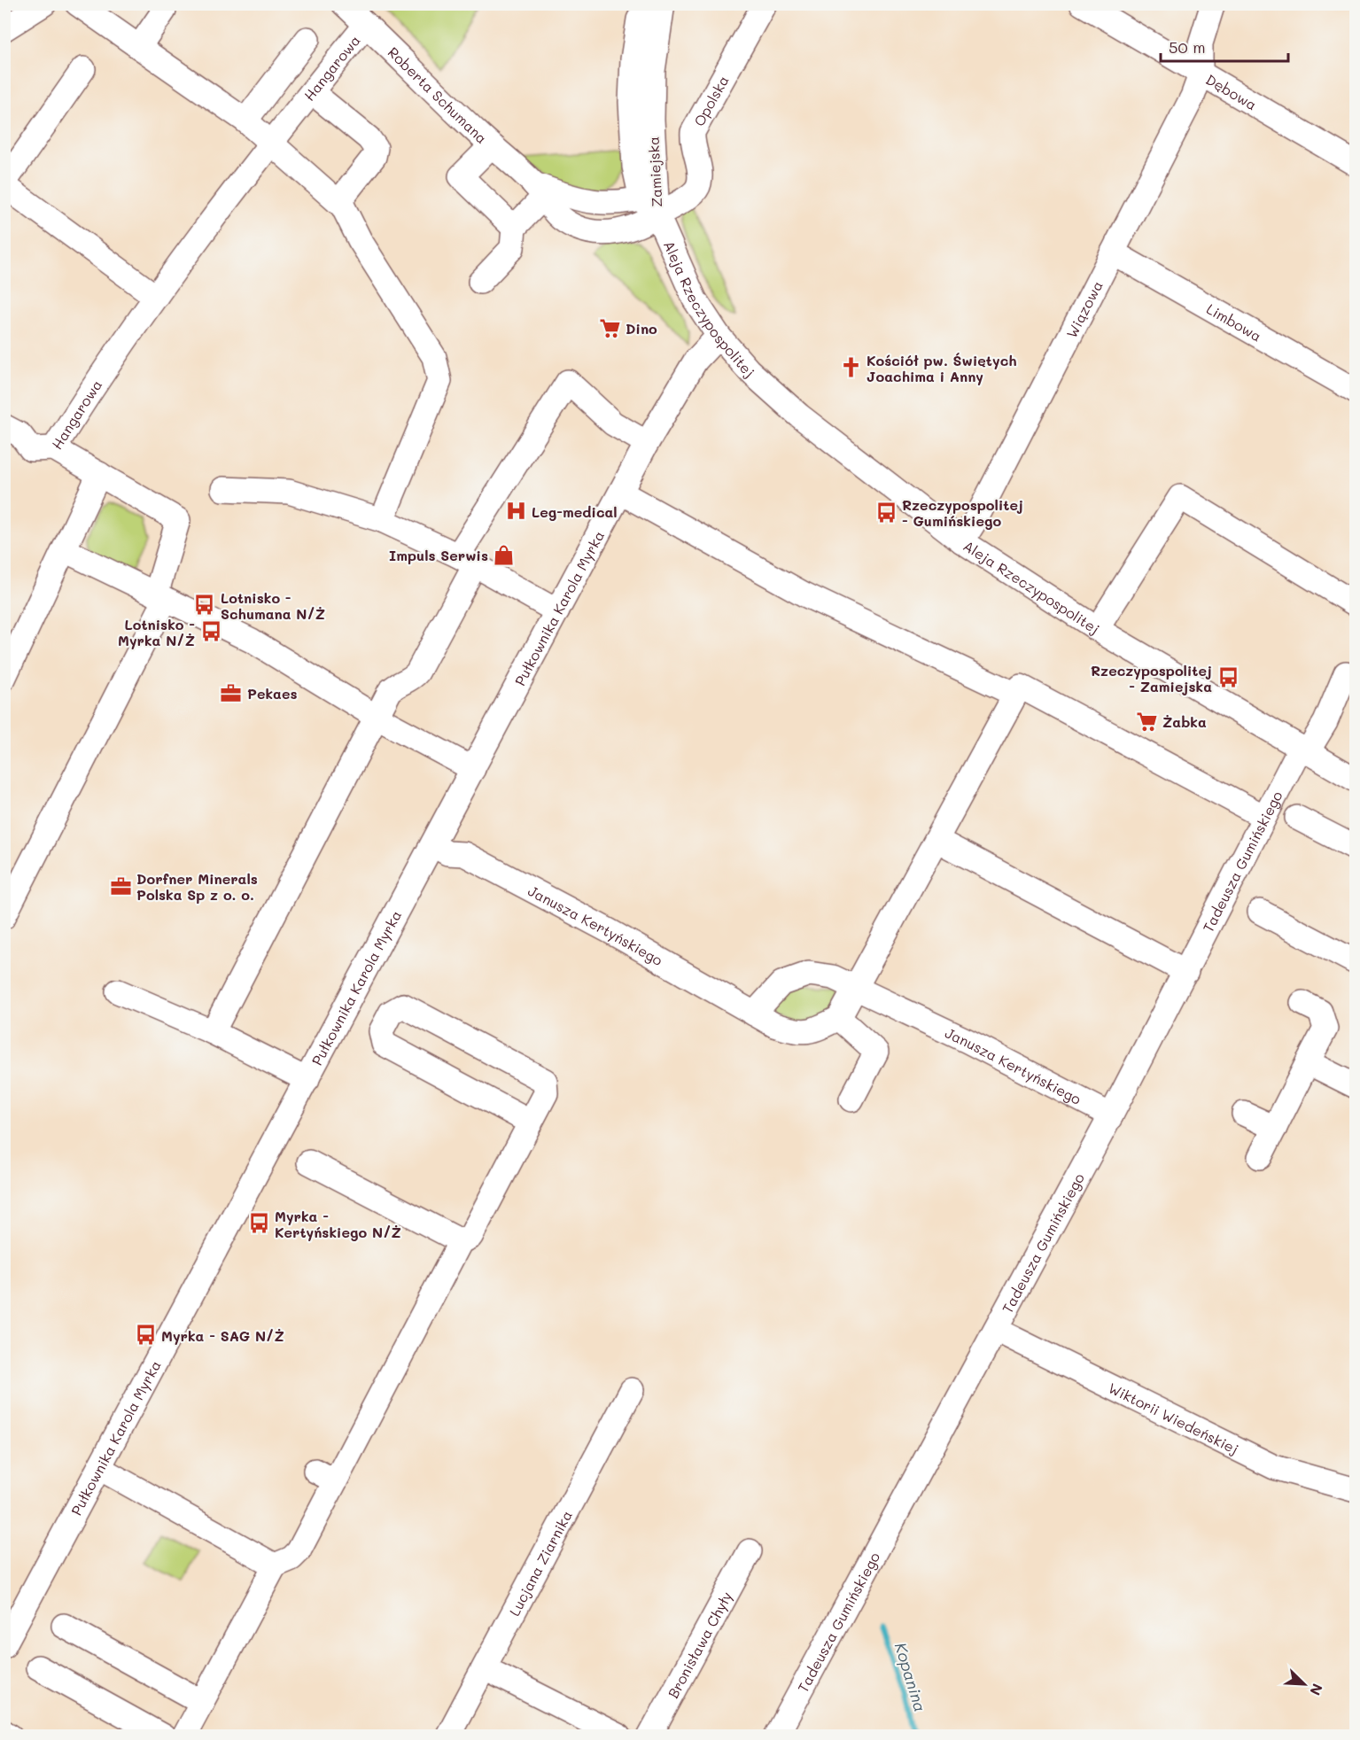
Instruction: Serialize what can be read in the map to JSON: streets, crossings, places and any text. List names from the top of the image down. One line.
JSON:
{"streets":{"street":["Hangarowa","Dębowa","Roberta Schumana","Opolska","Zamiejska","Aleja Rzeczypospolitej","Wiązowa","Limbowa","Pułkownika Karola Myrka","Tadeusza Gumińskiego","Janusza Kertyńskiego","Wiktorii Wiedeńskiej","Lucjana Ziarnika","Bronisława Chyły"]},"crossings":[["Hangarowa","Roberta Schumana"],["Dębowa","Wiązowa"],["Roberta Schumana","Opolska"],["Roberta Schumana","Zamiejska"],["Roberta Schumana","Aleja Rzeczypospolitej"],["Opolska","Zamiejska"],["Opolska","Aleja Rzeczypospolitej"],["Zamiejska","Aleja Rzeczypospolitej"],["Aleja Rzeczypospolitej","Wiązowa"],["Aleja Rzeczypospolitej","Pułkownika Karola Myrka"],["Aleja Rzeczypospolitej","Tadeusza Gumińskiego"],["Wiązowa","Limbowa"],["Pułkownika Karola Myrka","Janusza Kertyńskiego"],["Tadeusza Gumińskiego","Janusza Kertyńskiego"],["Tadeusza Gumińskiego","Wiktorii Wiedeńskiej"]],"water":["Kopanina"],"places":{"supermarket":["Dino","Żabka"],"church":["Kościół pw. Świętych Joachima i Anny"],"hospital":["Leg-medical"],"bus stop":["Rzeczypospolitej - Gumińskiego","Lotnisko - Schumana N/Ż","Lotnisko - Myrka N/Ż","Rzeczypospolitej - Zamiejska","Myrka - Kertyńskiego N/Ż","Myrka - SAG N/Ż"],"shop":["Impuls Serwis"],"office":["Pekaes","Dorfner Minerals Polska Sp z o. o."]},"scale_bar":"50 m","north":"bottom right"}
